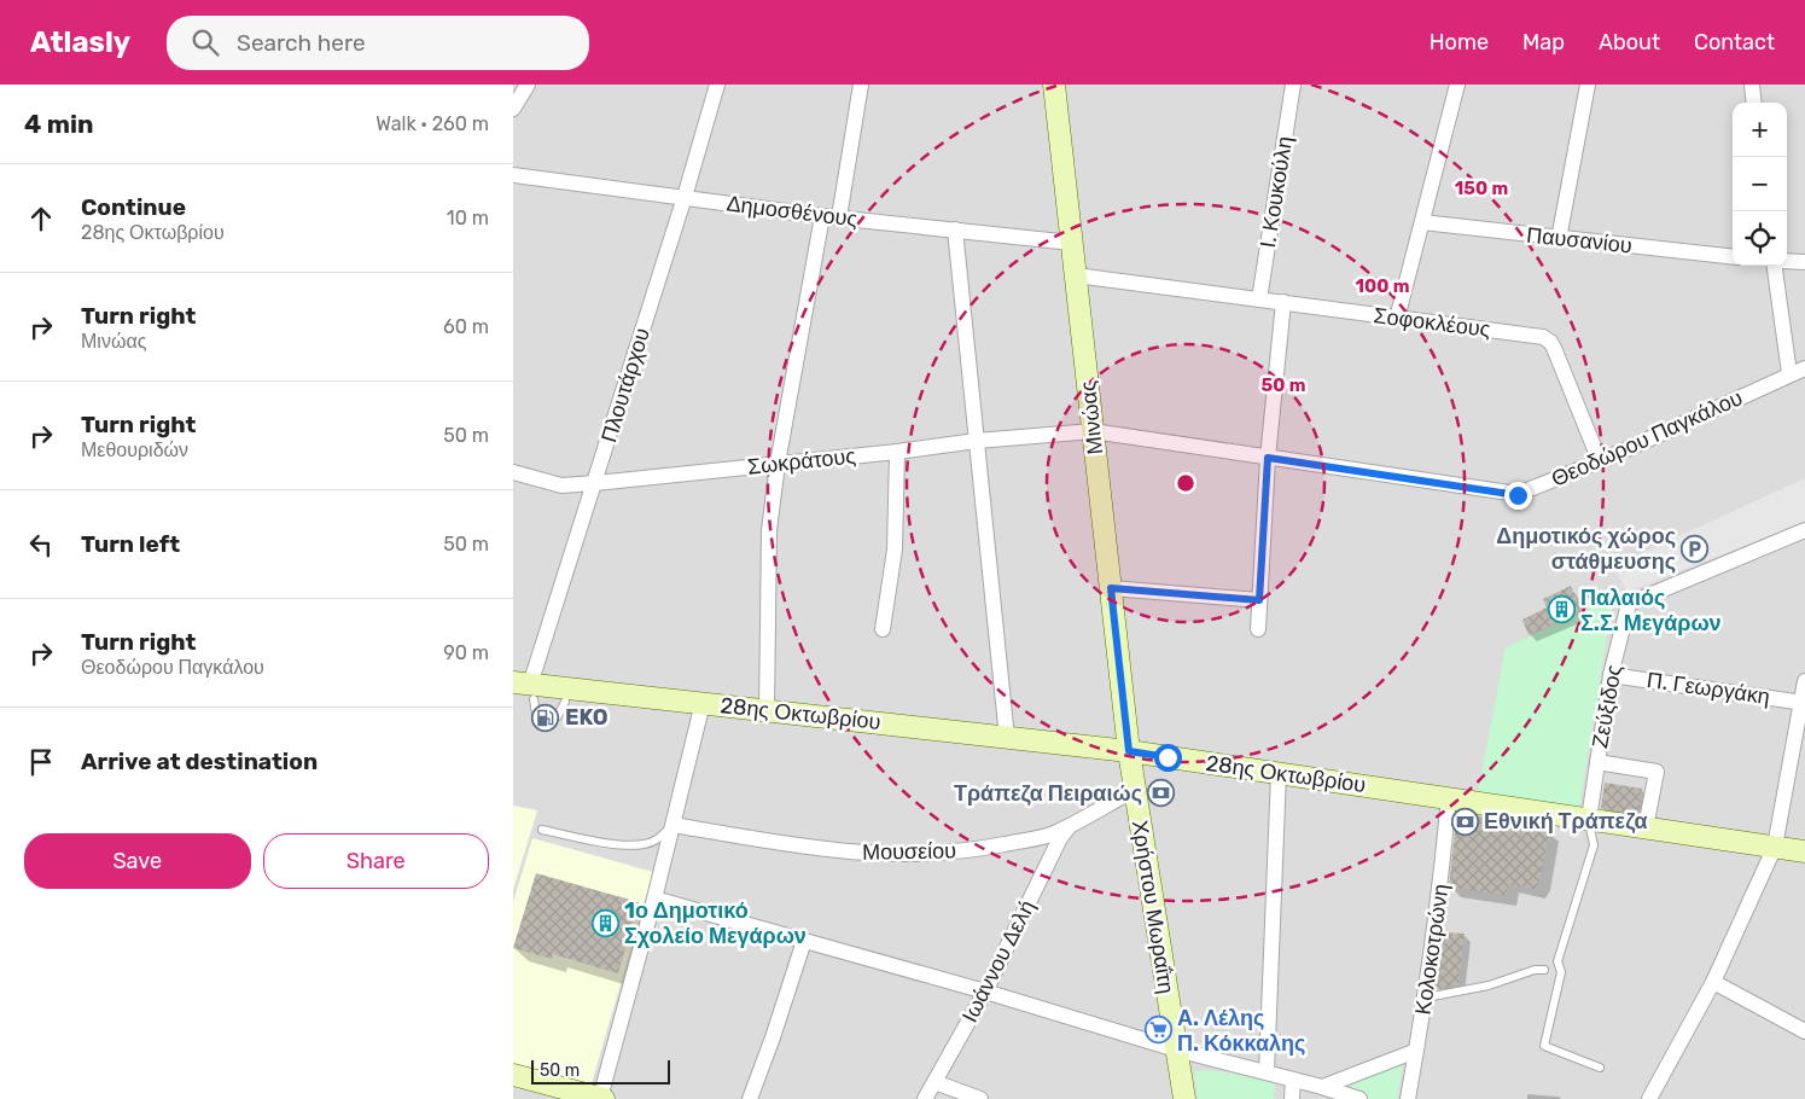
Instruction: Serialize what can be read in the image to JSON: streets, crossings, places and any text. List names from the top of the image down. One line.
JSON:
{"streets":{"street":["Ι. Κουκούλη","Δημοσθένους","Παυσανίου","Σοφοκλέους","Πλουτάρχου","Μινώας","Θεοδώρου Παγκάλου","Σωκράτους","Π. Γεωργάκη","Ζεύξιδος","28ης Οκτωβρίου","Μουσείου","Χρήστου Μωραΐτη","Κολοκοτρώνη","Ιωάννου Δελή"]},"crossings":[["Ι. Κουκούλη","Σοφοκλέους"],["Δημοσθένους","Πλουτάρχου"],["Δημοσθένους","Μινώας"],["Σοφοκλέους","Μινώας"],["Σοφοκλέους","Θεοδώρου Παγκάλου"],["Πλουτάρχου","Σωκράτους"],["Πλουτάρχου","28ης Οκτωβρίου"],["Μινώας","Θεοδώρου Παγκάλου"],["Μινώας","Σωκράτους"],["Μινώας","28ης Οκτωβρίου"],["Μινώας","Χρήστου Μωραΐτη"],["Θεοδώρου Παγκάλου","Σωκράτους"],["Π. Γεωργάκη","Ζεύξιδος"],["Ζεύξιδος","28ης Οκτωβρίου"],["28ης Οκτωβρίου","Χρήστου Μωραΐτη"],["28ης Οκτωβρίου","Κολοκοτρώνη"],["Μουσείου","Χρήστου Μωραΐτη"],["Μουσείου","Ιωάννου Δελή"]],"places":{"parking":["Δημοτικός χώρος στάθμευσης"],"building":["Παλαιός Σ.Σ. Μεγάρων","1ο Δημοτικό Σχολείο Μεγάρων"],"fuel station":["EKO"],"bank":["Τράπεζα Πειραιώς","Εθνική Τράπεζα"],"supermarket":["Α. Λέλης Π. Κόκκαλης"]},"scale_bar":"50 m","page":{"header":"Atlasly","search":"Search here","nav":["Home","Map","About","Contact"],"heading":["4 min","Walk · 260 m"],"map_buttons":["+","−"],"list":[["Continue","28ης Οκτωβρίου","10 m"],["Turn right","Μινώας","60 m"],["Turn right","Μεθουριδών","50 m"],["Turn left","50 m"],["Turn right","Θεοδώρου Παγκάλου","90 m"],"Arrive at destination"],"buttons":["Save","Share"],"scale":"50 m"},"rings":["150 m","100 m","50 m"]}
